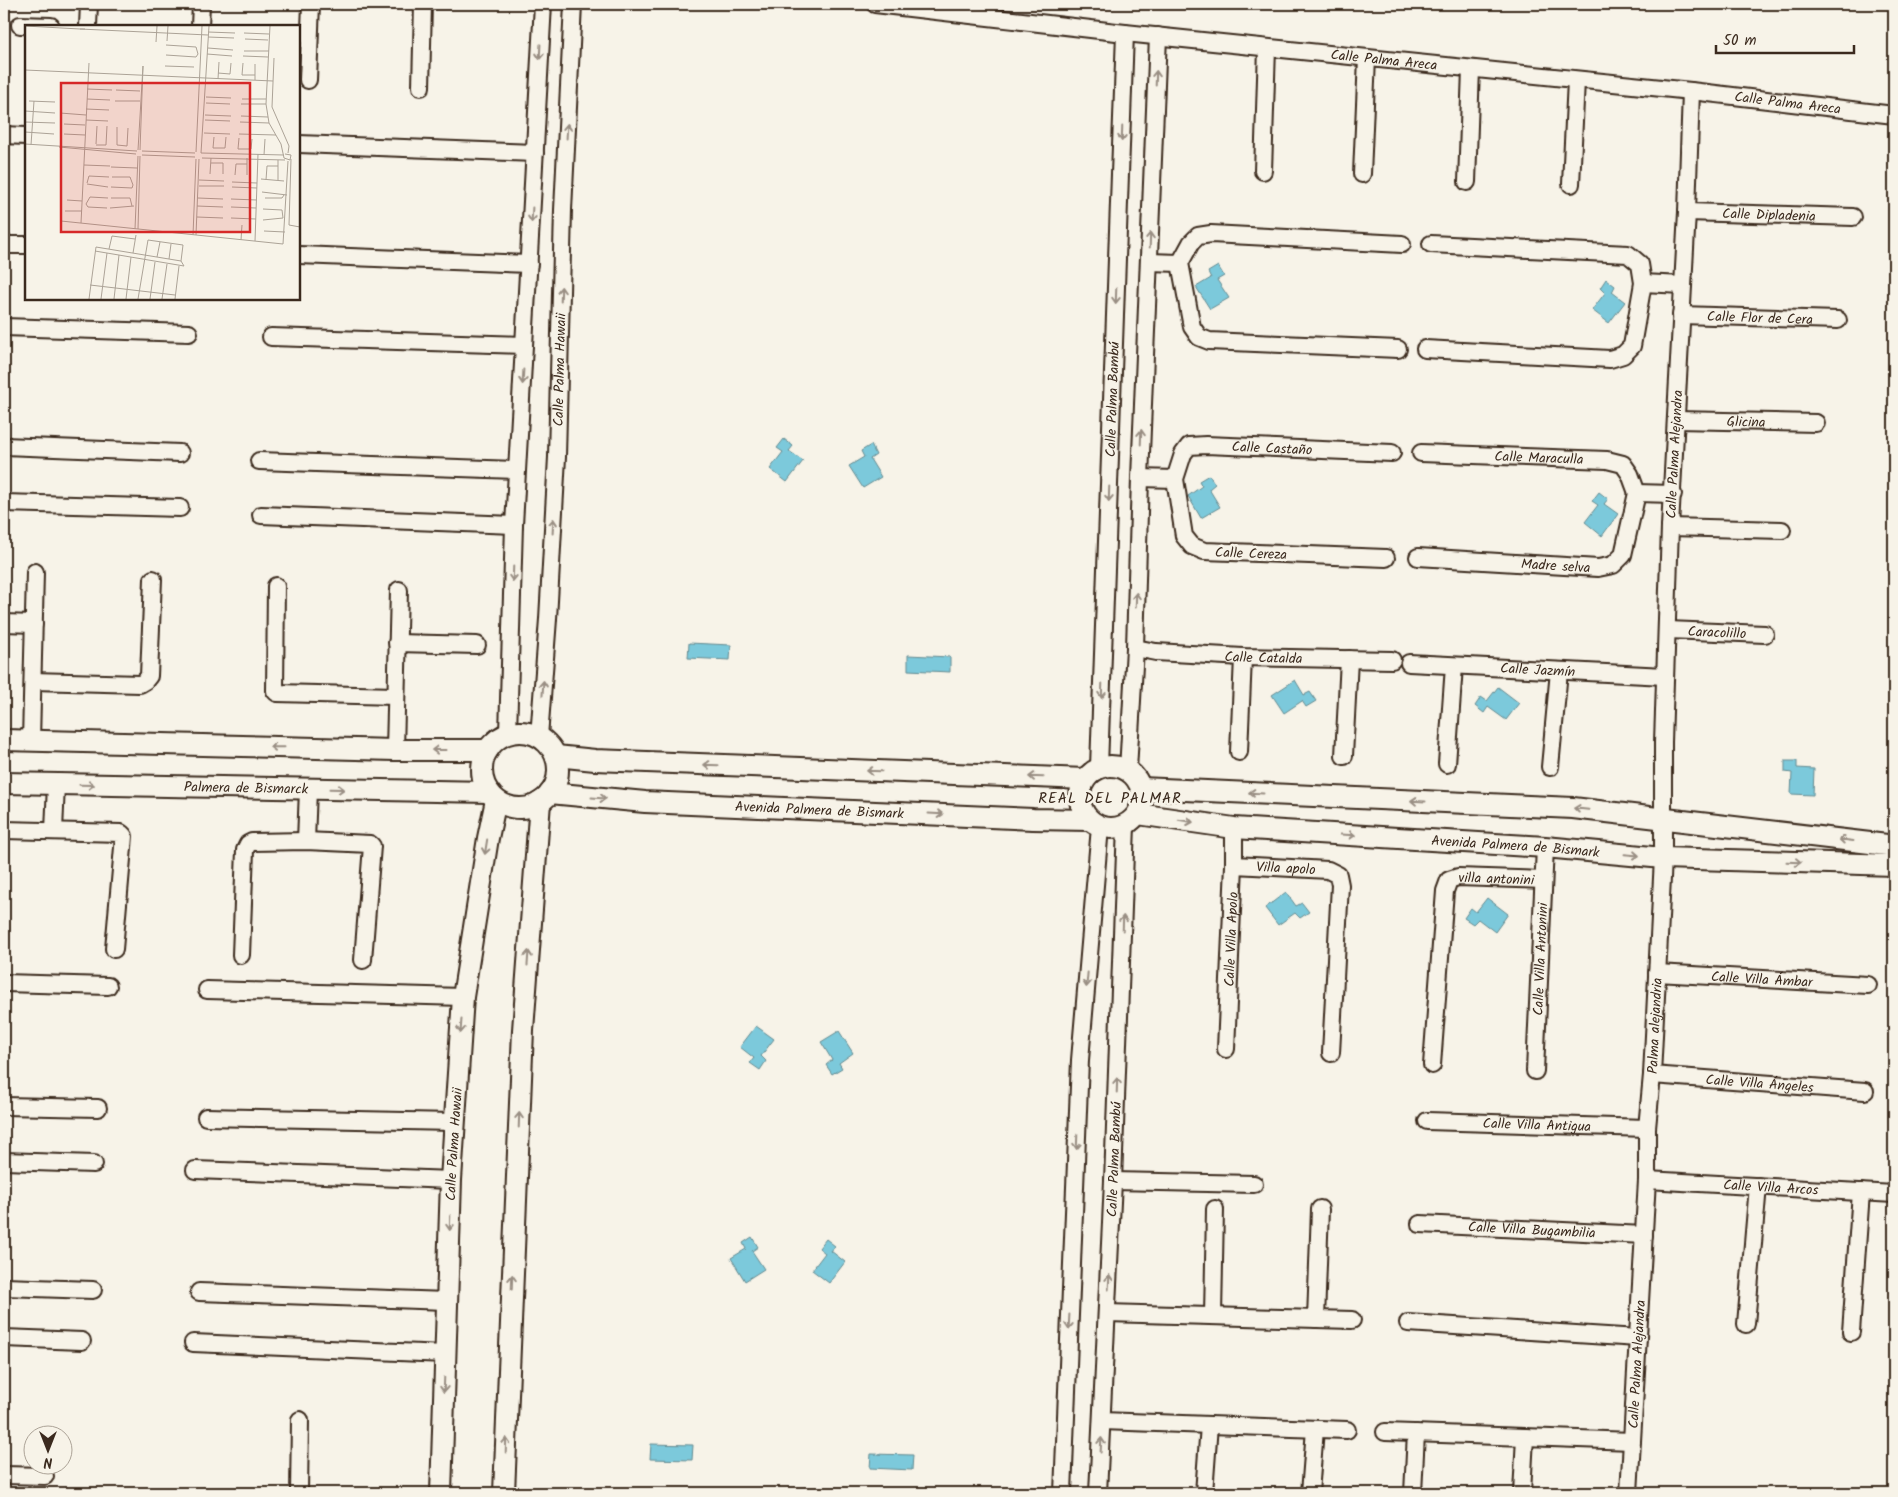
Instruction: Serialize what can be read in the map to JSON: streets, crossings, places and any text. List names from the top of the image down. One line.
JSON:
{"streets":{"street":["Calle Palma Areca","Calle Dipladenia","Calle Flor de Cera","Calle Palma Hawaii","Calle Palma Bambú","Glicina","Calle Castaño","Calle Palma Alejandra","Calle Maraculla","Calle Cereza","Madre selva","Caracolillo","Calle Catalda","Calle Jazmín","Palmera de Bismarck","Avenida Palmera de Bismark","Villa apolo","villa antonini","Calle Villa Apolo","Calle Villa Antonini","Calle Villa Ámbar","Palma alejandria","Calle Villa Ángeles","Calle Villa Antigua","Calle Villa Arcos","Calle Villa Bugambilia"]},"crossings":[["Calle Palma Areca","Calle Palma Bambú"],["Calle Palma Areca","Calle Palma Alejandra"],["Calle Dipladenia","Calle Palma Alejandra"],["Calle Flor de Cera","Calle Palma Alejandra"],["Calle Palma Hawaii","Palmera de Bismarck"],["Calle Palma Hawaii","Avenida Palmera de Bismark"],["Calle Palma Bambú","Avenida Palmera de Bismark"],["Glicina","Calle Palma Alejandra"],["Calle Castaño","Calle Cereza"],["Calle Palma Alejandra","Caracolillo"],["Calle Palma Alejandra","Calle Jazmín"],["Calle Palma Alejandra","Palma alejandria"],["Calle Palma Alejandra","Calle Villa Bugambilia"],["Calle Maraculla","Madre selva"],["Palmera de Bismarck","Avenida Palmera de Bismark"],["Avenida Palmera de Bismark","Calle Villa Apolo"],["Avenida Palmera de Bismark","Calle Villa Antonini"],["Avenida Palmera de Bismark","Palma alejandria"],["Villa apolo","Calle Villa Apolo"],["villa antonini","Calle Villa Antonini"],["Calle Villa Ámbar","Palma alejandria"],["Palma alejandria","Calle Villa Ángeles"],["Palma alejandria","Calle Villa Antigua"],["Palma alejandria","Calle Villa Arcos"],["Palma alejandria","Calle Villa Bugambilia"]],"districts":["REAL DEL PALMAR"],"scale_bar":"50 m","north":"bottom"}
